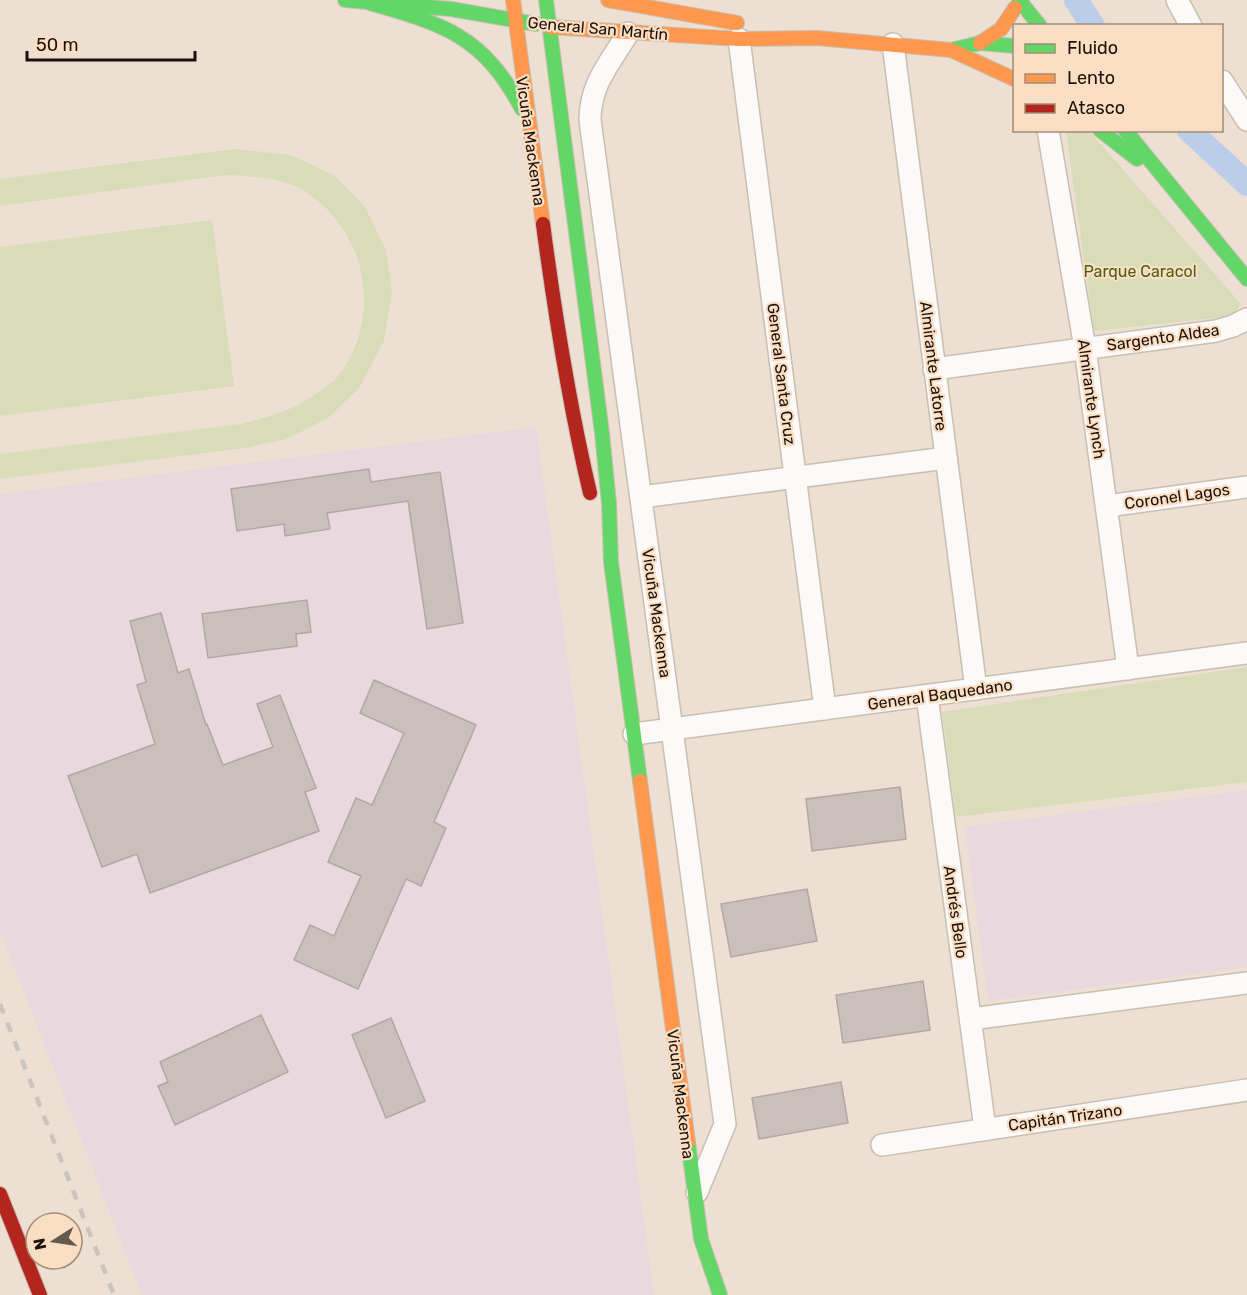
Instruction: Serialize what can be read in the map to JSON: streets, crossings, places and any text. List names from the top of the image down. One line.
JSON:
{"streets":{"main road":["General San Martín","Vicuña Mackenna"],"street":["Sargento Aldea","Almirante Latorre","General Santa Cruz","Almirante Lynch","Coronel Lagos","General Baquedano","Andrés Bello","Capitán Trizano"]},"crossings":[["General San Martín","Vicuña Mackenna"],["General San Martín","Almirante Latorre"],["General San Martín","General Santa Cruz"],["Vicuña Mackenna","General Baquedano"],["Sargento Aldea","Almirante Latorre"],["Sargento Aldea","Almirante Lynch"],["Almirante Latorre","General Baquedano"],["General Santa Cruz","General Baquedano"],["Almirante Lynch","Coronel Lagos"],["Almirante Lynch","General Baquedano"],["General Baquedano","Andrés Bello"],["Andrés Bello","Capitán Trizano"]],"parks":["Parque Caracol"],"legend":["Fluido","Lento","Atasco"],"scale_bar":"50 m","north":"left"}
